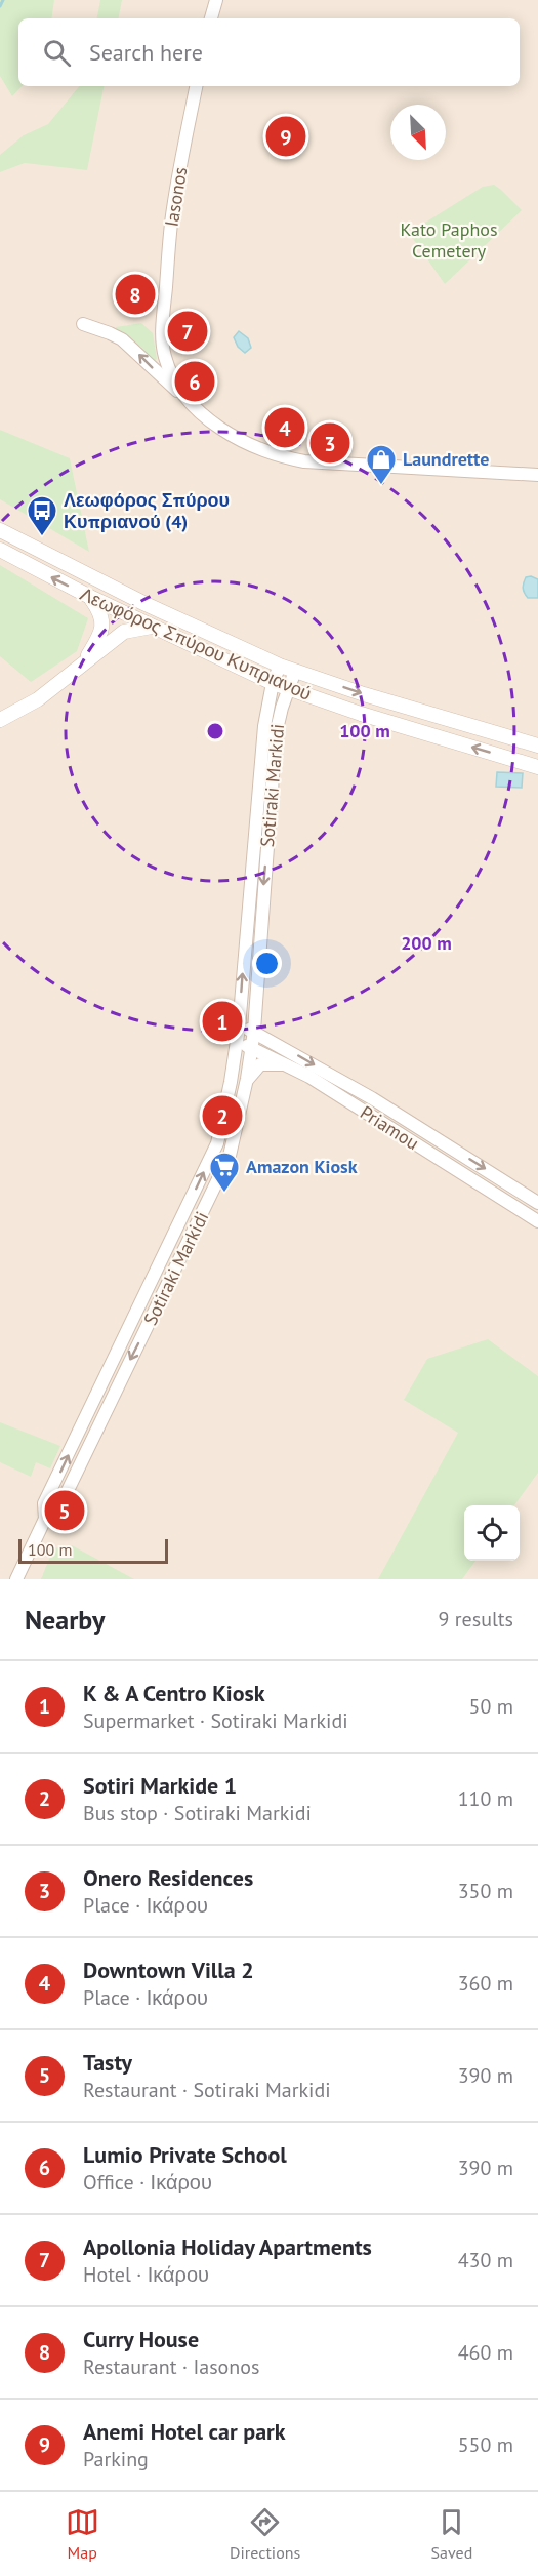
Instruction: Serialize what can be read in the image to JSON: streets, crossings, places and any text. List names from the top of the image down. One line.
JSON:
{"streets":{"main road":["Λεωφόρος Σπύρου Κυπριανού"],"street":["Iasonos","Sotiraki Markidi","Priamou"]},"crossings":[["Λεωφόρος Σπύρου Κυπριανού","Sotiraki Markidi"],["Sotiraki Markidi","Priamou"]],"parks":["Kato Paphos Cemetery"],"places":{"shop":["Laundrette"],"bus stop":["Λεωφόρος Σπύρου Κυπριανού (4)"],"supermarket":["Amazon Kiosk"]},"scale_bar":"100 m","north":"bottom right","page":{"search":"Search here","pins":["9","8","7","6","4","3","1","2","5"],"scale":"100 m","heading":["Nearby","9 results"],"list":[{"mark":"1","name":"K & A Centro Kiosk","note":"Supermarket · Sotiraki Markidi","value":"50 m"},{"mark":"2","name":"Sotiri Markide 1","note":"Bus stop · Sotiraki Markidi","value":"110 m"},{"mark":"3","name":"Onero Residences","note":"Place · Ικάρου","value":"350 m"},{"mark":"4","name":"Downtown Villa 2","note":"Place · Ικάρου","value":"360 m"},{"mark":"5","name":"Tasty","note":"Restaurant · Sotiraki Markidi","value":"390 m"},{"mark":"6","name":"Lumio Private School","note":"Office · Ικάρου","value":"390 m"},{"mark":"7","name":"Apollonia Holiday Apartments","note":"Hotel · Ικάρου","value":"430 m"},{"mark":"8","name":"Curry House","note":"Restaurant · Iasonos","value":"460 m"},{"mark":"9","name":"Anemi Hotel car park","note":"Parking","value":"550 m"}],"nav":["Map","Directions","Saved"]},"rings":["100 m","200 m"]}
